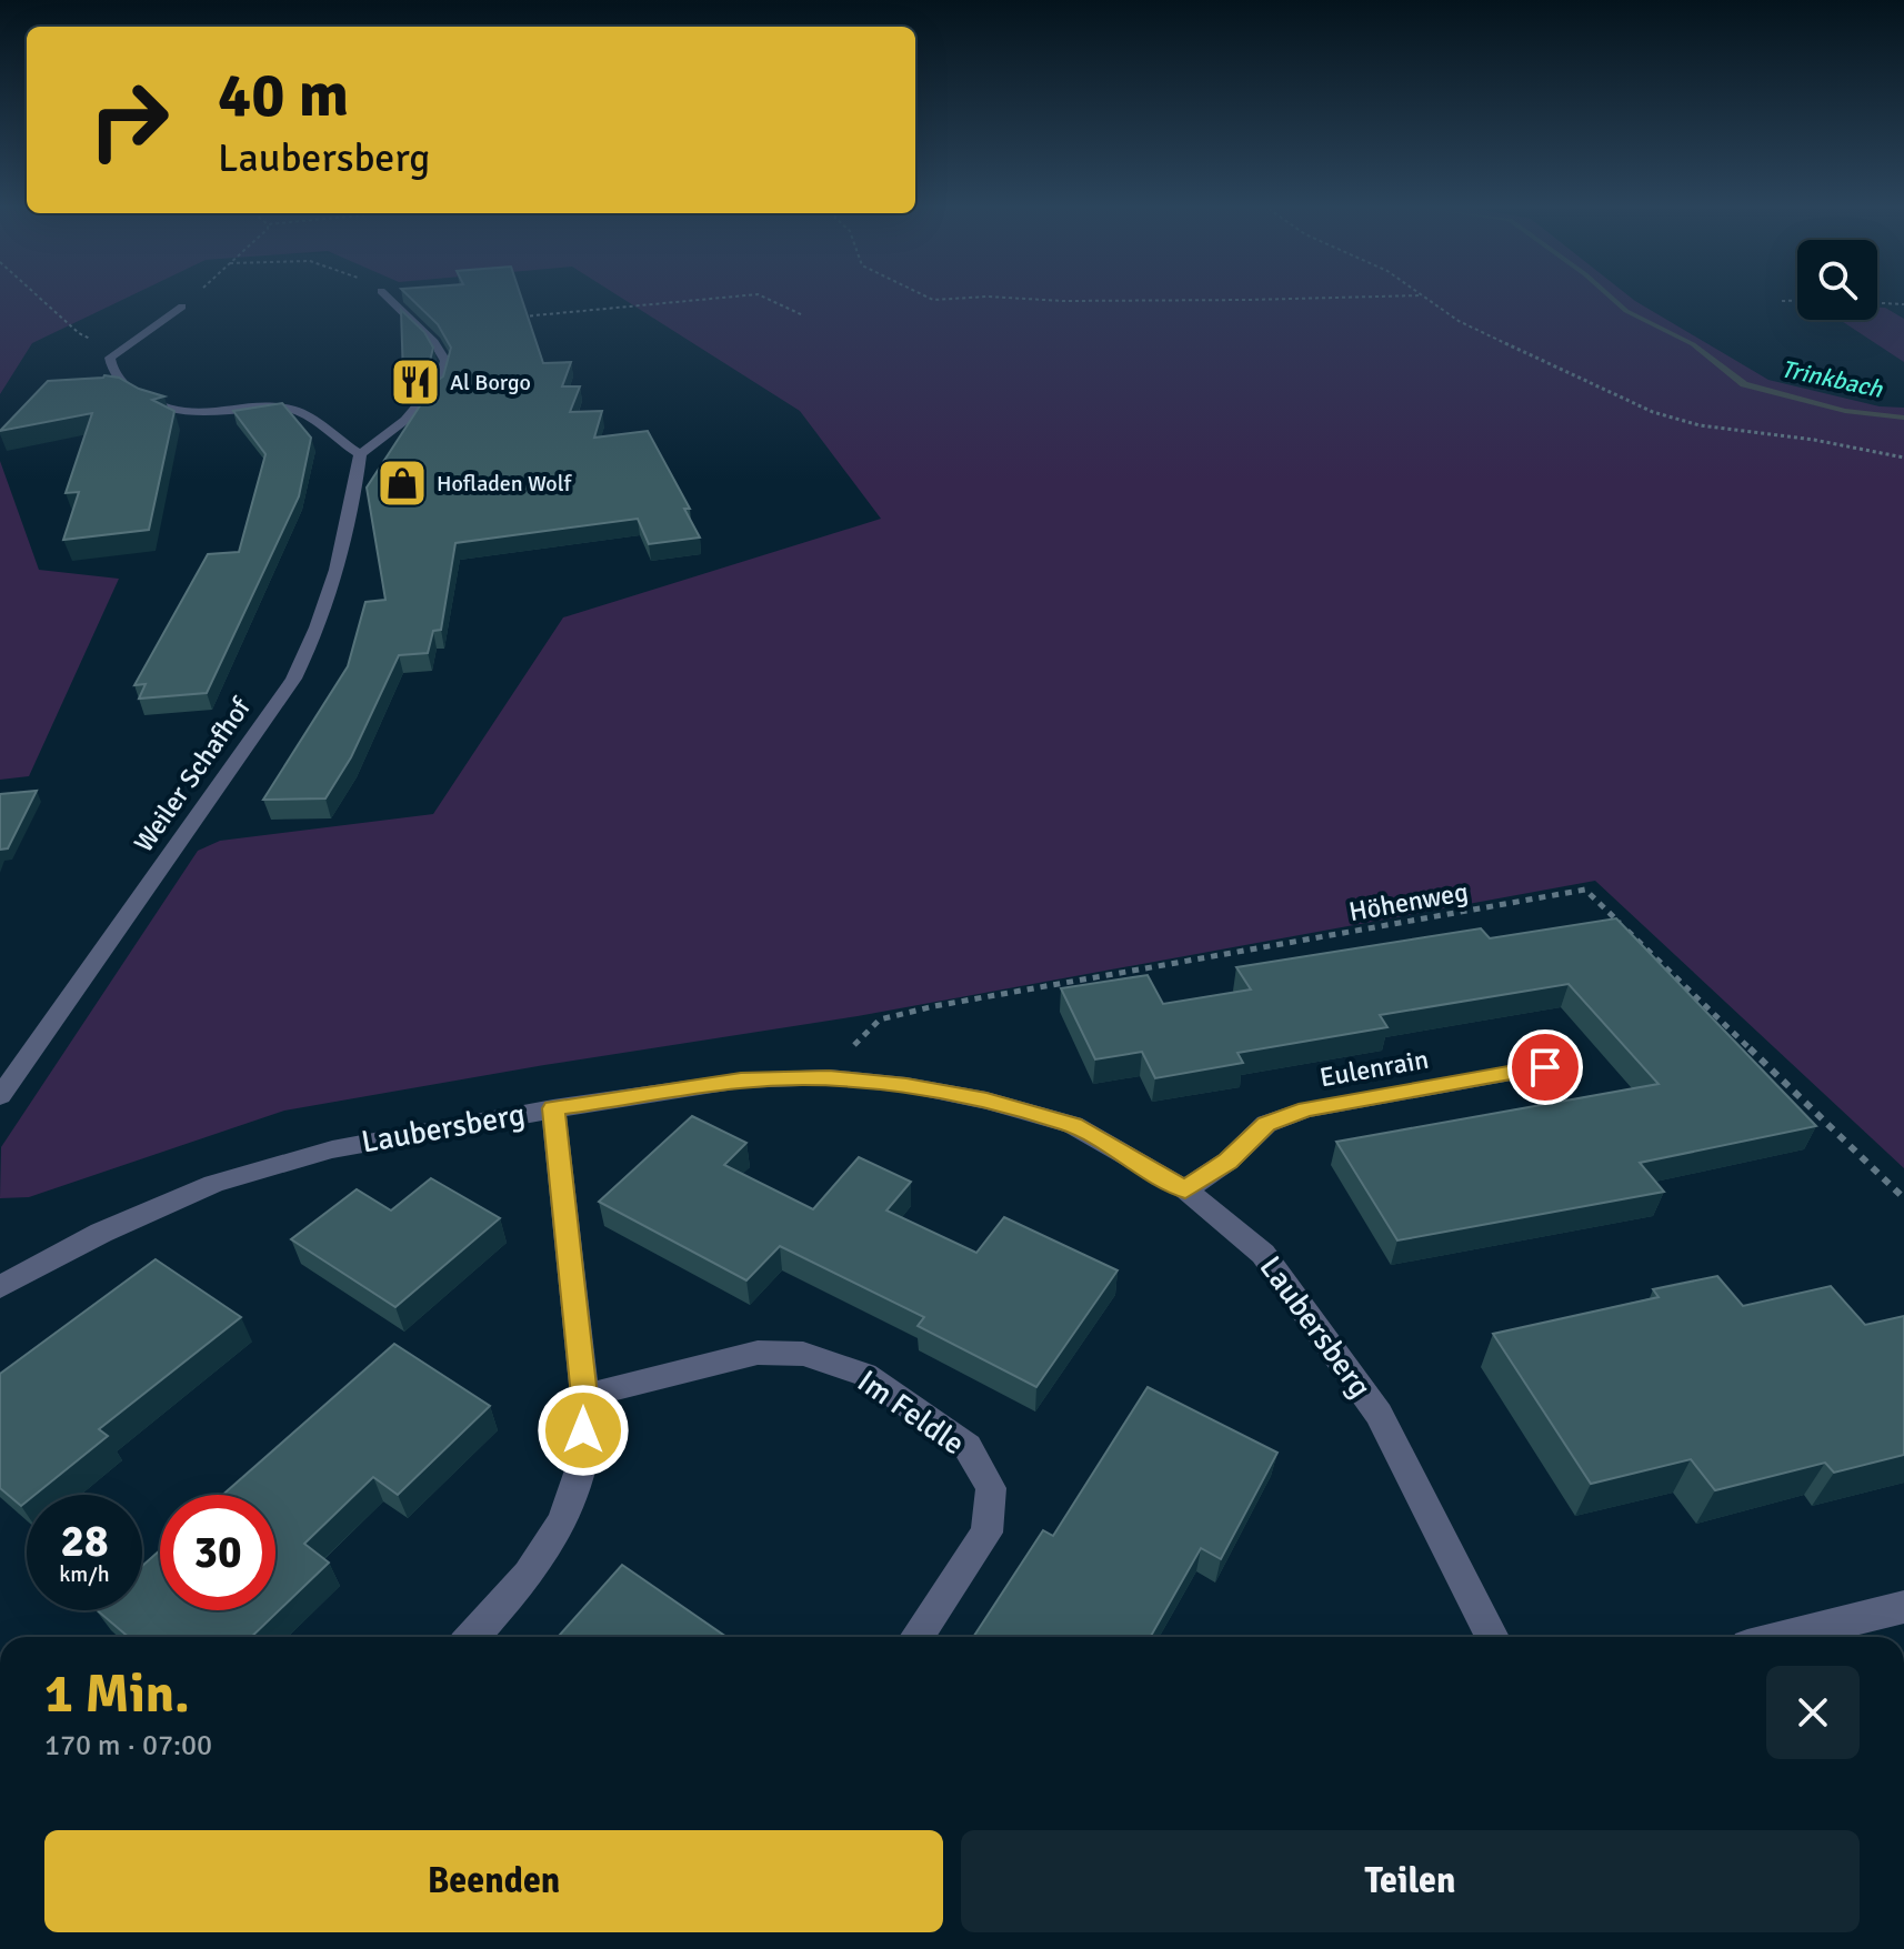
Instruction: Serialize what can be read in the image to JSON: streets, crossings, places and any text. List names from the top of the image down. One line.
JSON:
{"streets":{"street":["Weiler Schafhof","Eulenrain","Laubersberg","Im Feldle"],"path":["Höhenweg"]},"crossings":[["Höhenweg","Laubersberg"],["Eulenrain","Laubersberg"]],"water":["Trinkbach"],"places":{"restaurant":["Al Borgo"],"shop":["Hofladen Wolf"]},"page":{"turn":["40 m","Laubersberg"],"speed":"28 km/h","limit":"30","heading":["1 Min.","170 m · 07:00"],"buttons":["Beenden","Teilen"]}}
